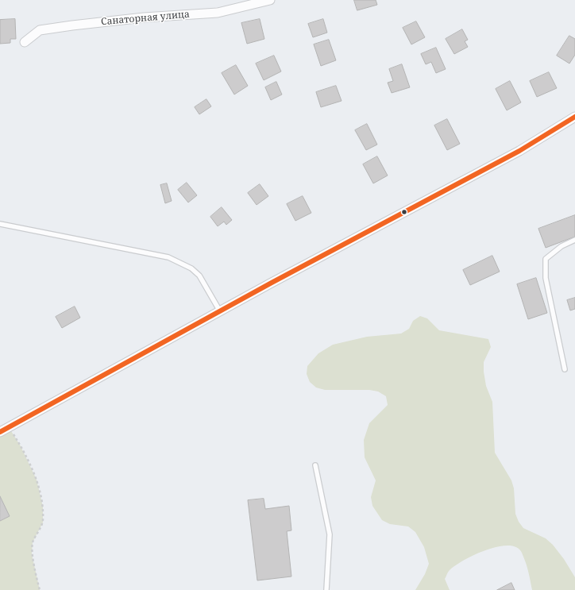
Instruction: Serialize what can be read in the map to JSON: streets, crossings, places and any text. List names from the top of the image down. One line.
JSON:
{"streets":{"street":["Санаторная улица"]}}
